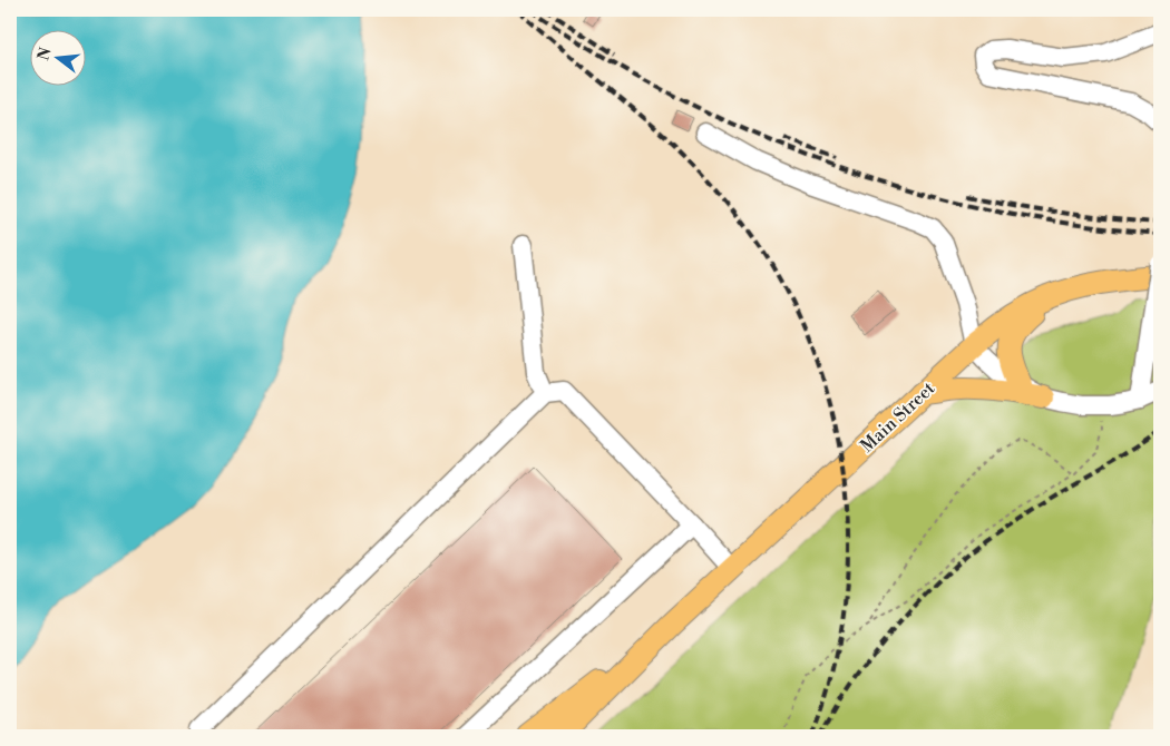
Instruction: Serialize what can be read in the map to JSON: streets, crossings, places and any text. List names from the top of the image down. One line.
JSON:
{"streets":{"main road":["Main Street"]},"north":"left"}
